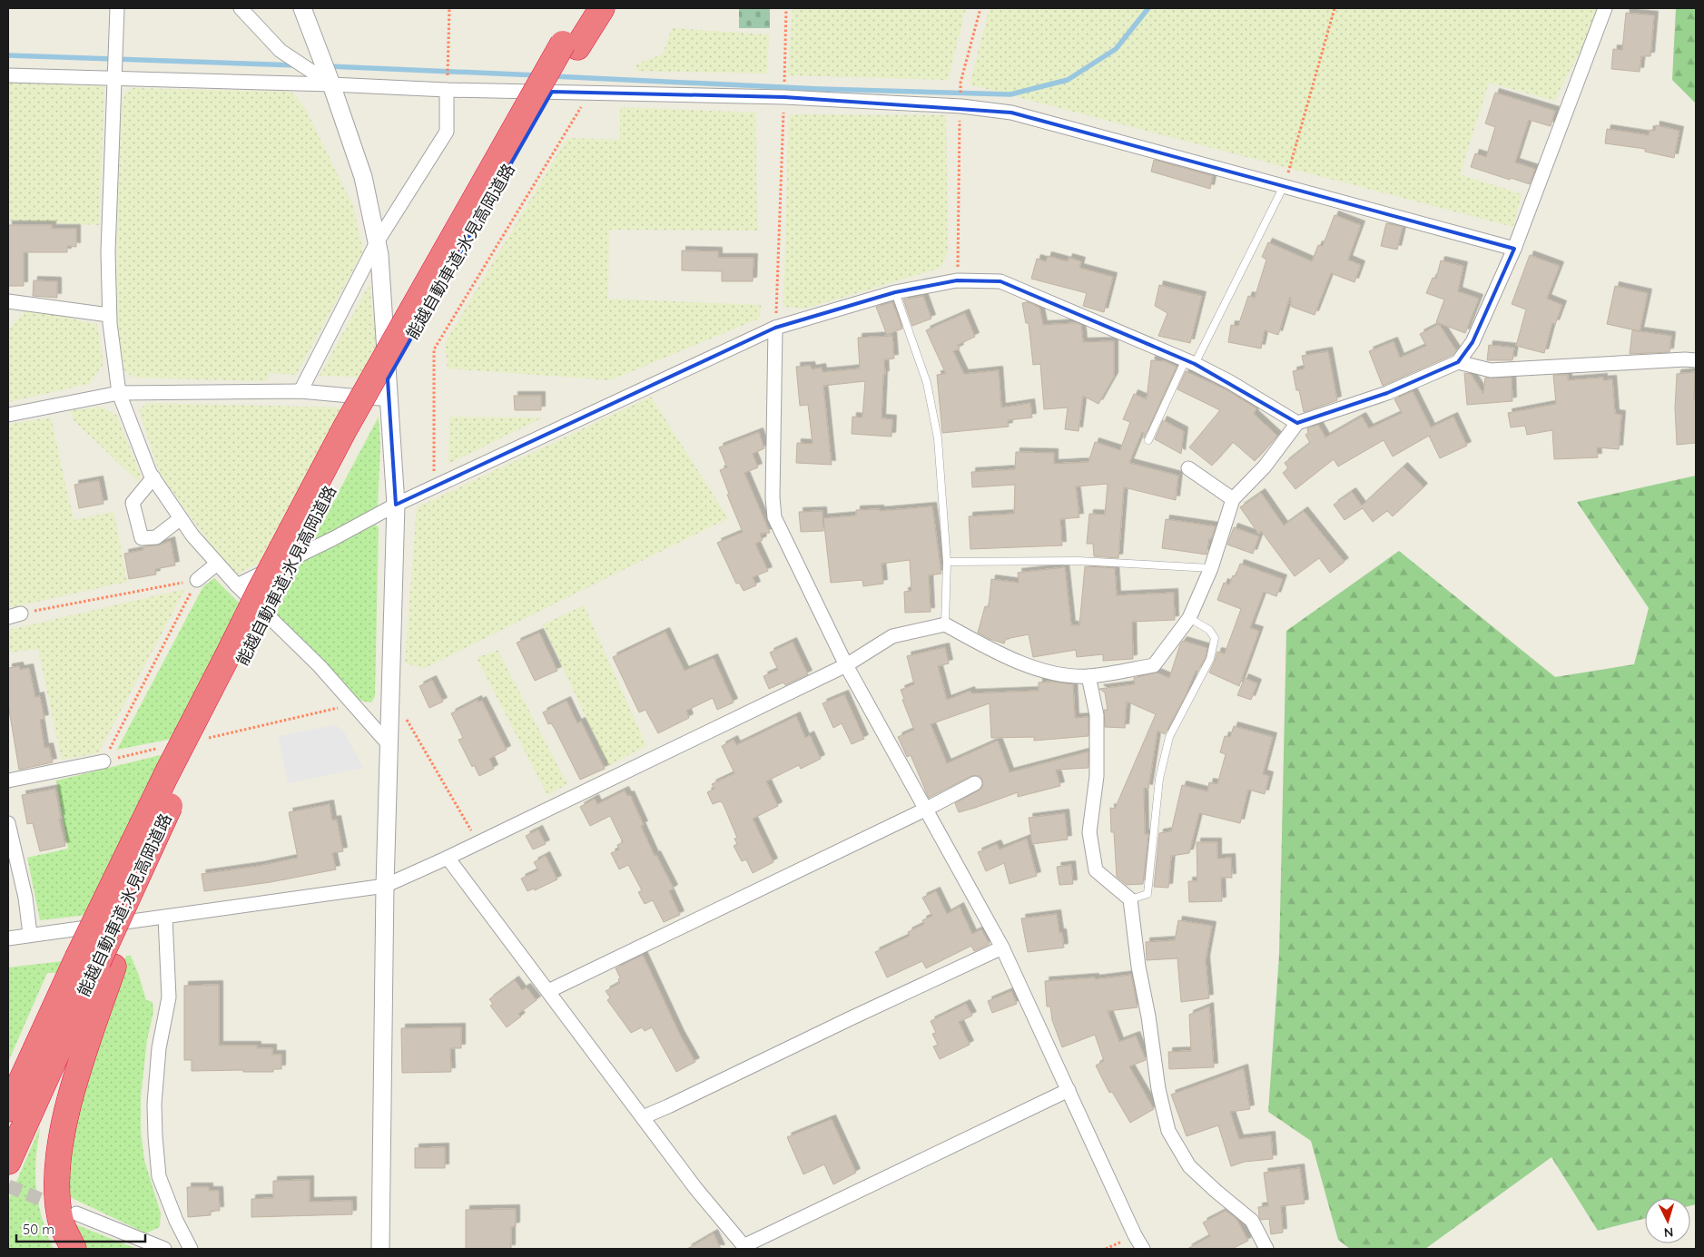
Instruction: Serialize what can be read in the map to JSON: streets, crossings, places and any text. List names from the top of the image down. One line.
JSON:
{"streets":{"highway":["能越自動車道;氷見高岡道路"]},"scale_bar":"50 m","north":"bottom"}
